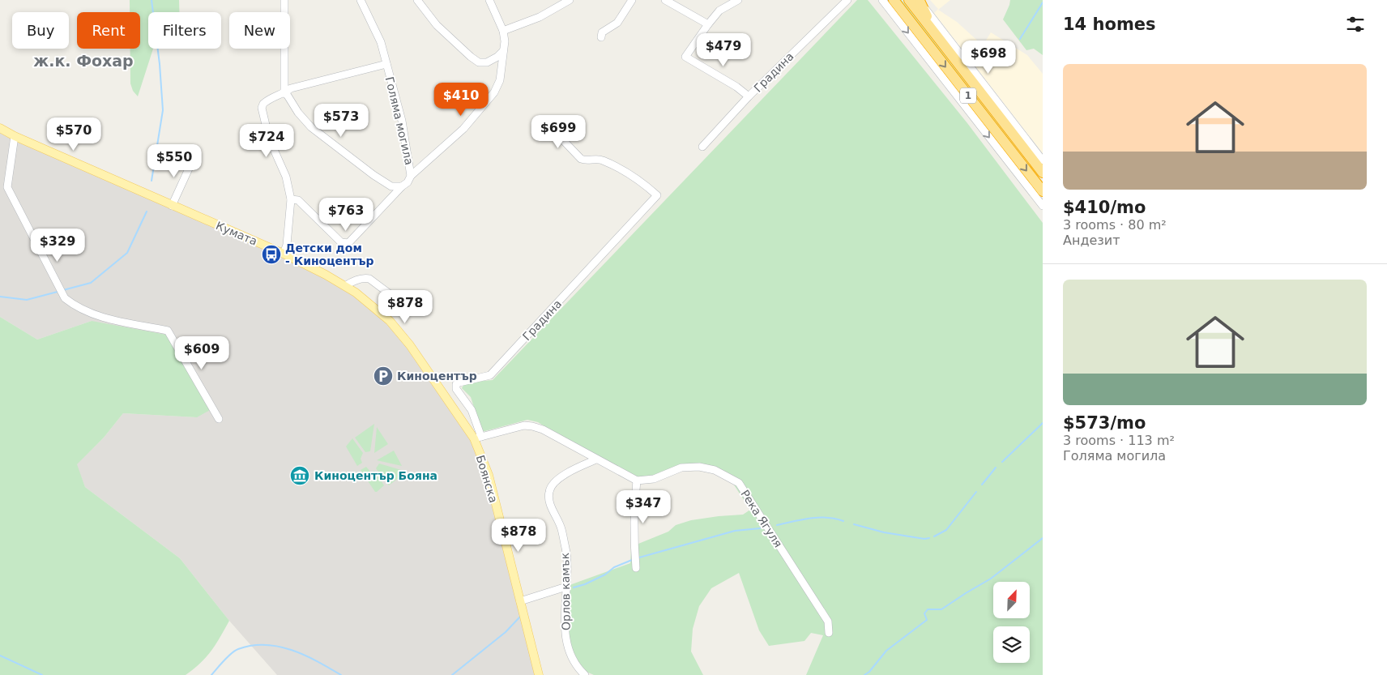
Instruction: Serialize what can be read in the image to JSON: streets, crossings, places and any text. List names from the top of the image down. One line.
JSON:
{"streets":{"highway":["1"],"main road":["Кумата","Боянска"],"street":["Градина","Голяма могила","Река Ягуля","Орлов камък"]},"crossings":[["Градина","Боянска"],["Кумата","Боянска"]],"districts":["ж.к. Фохар"],"places":{"bus stop":["Детски дом - Киноцентър"],"parking":["Киноцентър"],"museum":["Киноцентър Бояна"]},"north":"top right","page":{"heading":"14 homes","chip":["Buy","Rent","Filters","New"],"price":["$479","$698","$410","$573","$699","$570","$724","$550","$763","$329","$878","$609","$347","$878"],"list":[{"name":"$410/mo","note":"3 rooms · 80 m² · Андезит"},{"name":"$573/mo","note":"3 rooms · 113 m² · Голяма могила"}]}}
